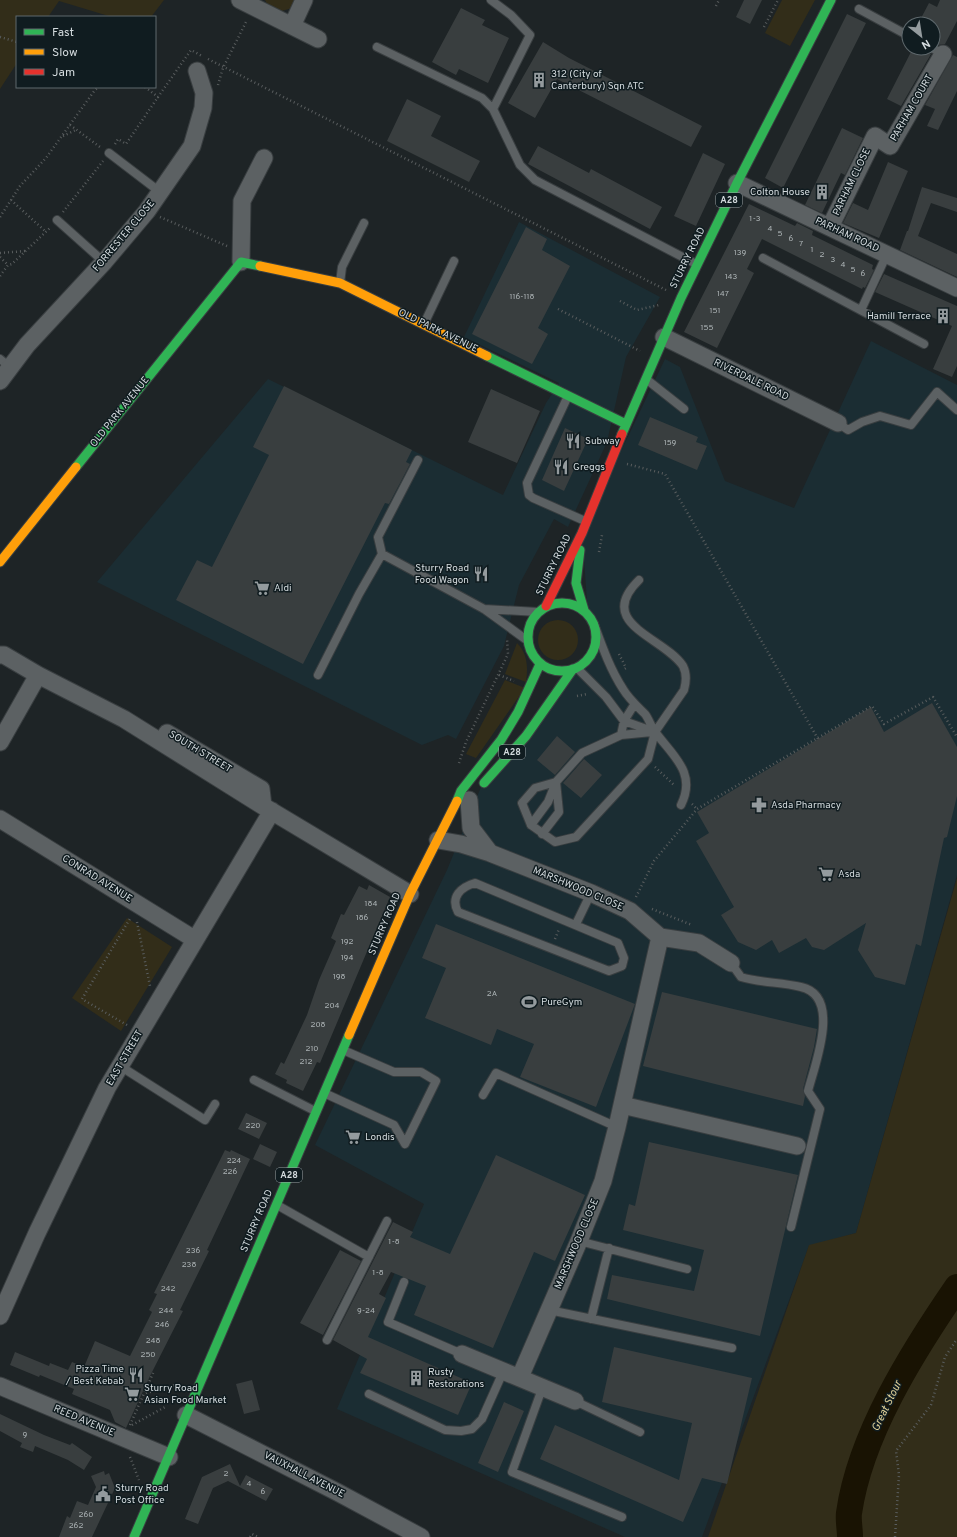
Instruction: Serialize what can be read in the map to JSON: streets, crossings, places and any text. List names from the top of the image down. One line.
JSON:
{"streets":{"main road":["A28","STURRY ROAD","OLD PARK AVENUE"],"street":["PARHAM COURT","PARHAM CLOSE","PARHAM ROAD","FORRESTER CLOSE","RIVERDALE ROAD","SOUTH STREET","CONRAD AVENUE","MARSHWOOD CLOSE","EAST STREET","REED AVENUE","VAUXHALL AVENUE"]},"crossings":[["PARHAM COURT","PARHAM CLOSE"],["PARHAM CLOSE","PARHAM ROAD"],["PARHAM ROAD","STURRY ROAD"],["STURRY ROAD","OLD PARK AVENUE"],["STURRY ROAD","RIVERDALE ROAD"],["STURRY ROAD","SOUTH STREET"],["STURRY ROAD","MARSHWOOD CLOSE"],["STURRY ROAD","REED AVENUE"],["STURRY ROAD","VAUXHALL AVENUE"],["SOUTH STREET","EAST STREET"],["CONRAD AVENUE","EAST STREET"]],"water":["Great Stour"],"places":{"building":["312 (City of Canterbury) Sqn ATC","Colton House","Hamill Terrace","Rusty Restorations"],"restaurant":["Subway","Greggs","Sturry Road Food Wagon","Pizza Time / Best Kebab"],"supermarket":["Aldi","Asda","Londis","Sturry Road Asian Food Market"],"pharmacy":["Asda Pharmacy"],"sports":["PureGym"],"public building":["Sturry Road Post Office"]},"house_numbers":["1-3","4","5","6","7","1","139","2","3","4","5","6","143","147","116-118","151","155","159","184","186","192","194","198","2A","204","208","210","212","220","224","226","1-8","236","238","1-8","242","244","9-24","246","248","250","9","2","4","6","260","262"],"legend":["Fast","Slow","Jam"],"north":"bottom right"}
